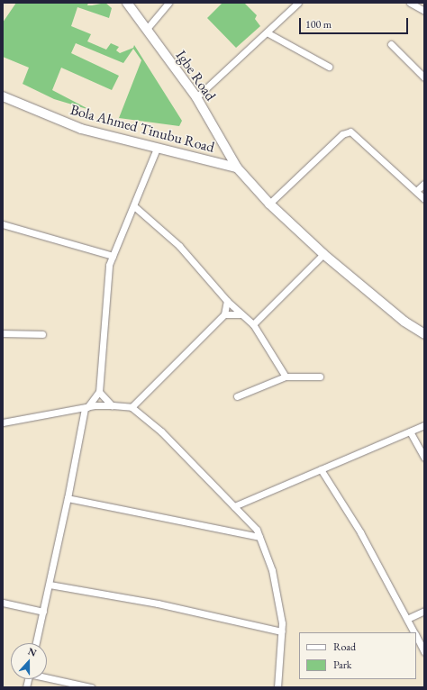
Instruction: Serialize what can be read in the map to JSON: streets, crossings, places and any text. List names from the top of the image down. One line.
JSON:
{"streets":{"main road":["Igbe Road","Bola Ahmed Tinubu Road"]},"crossings":[["Igbe Road","Bola Ahmed Tinubu Road"]],"legend":["Road","Park"],"scale_bar":"100 m","north":"top"}
